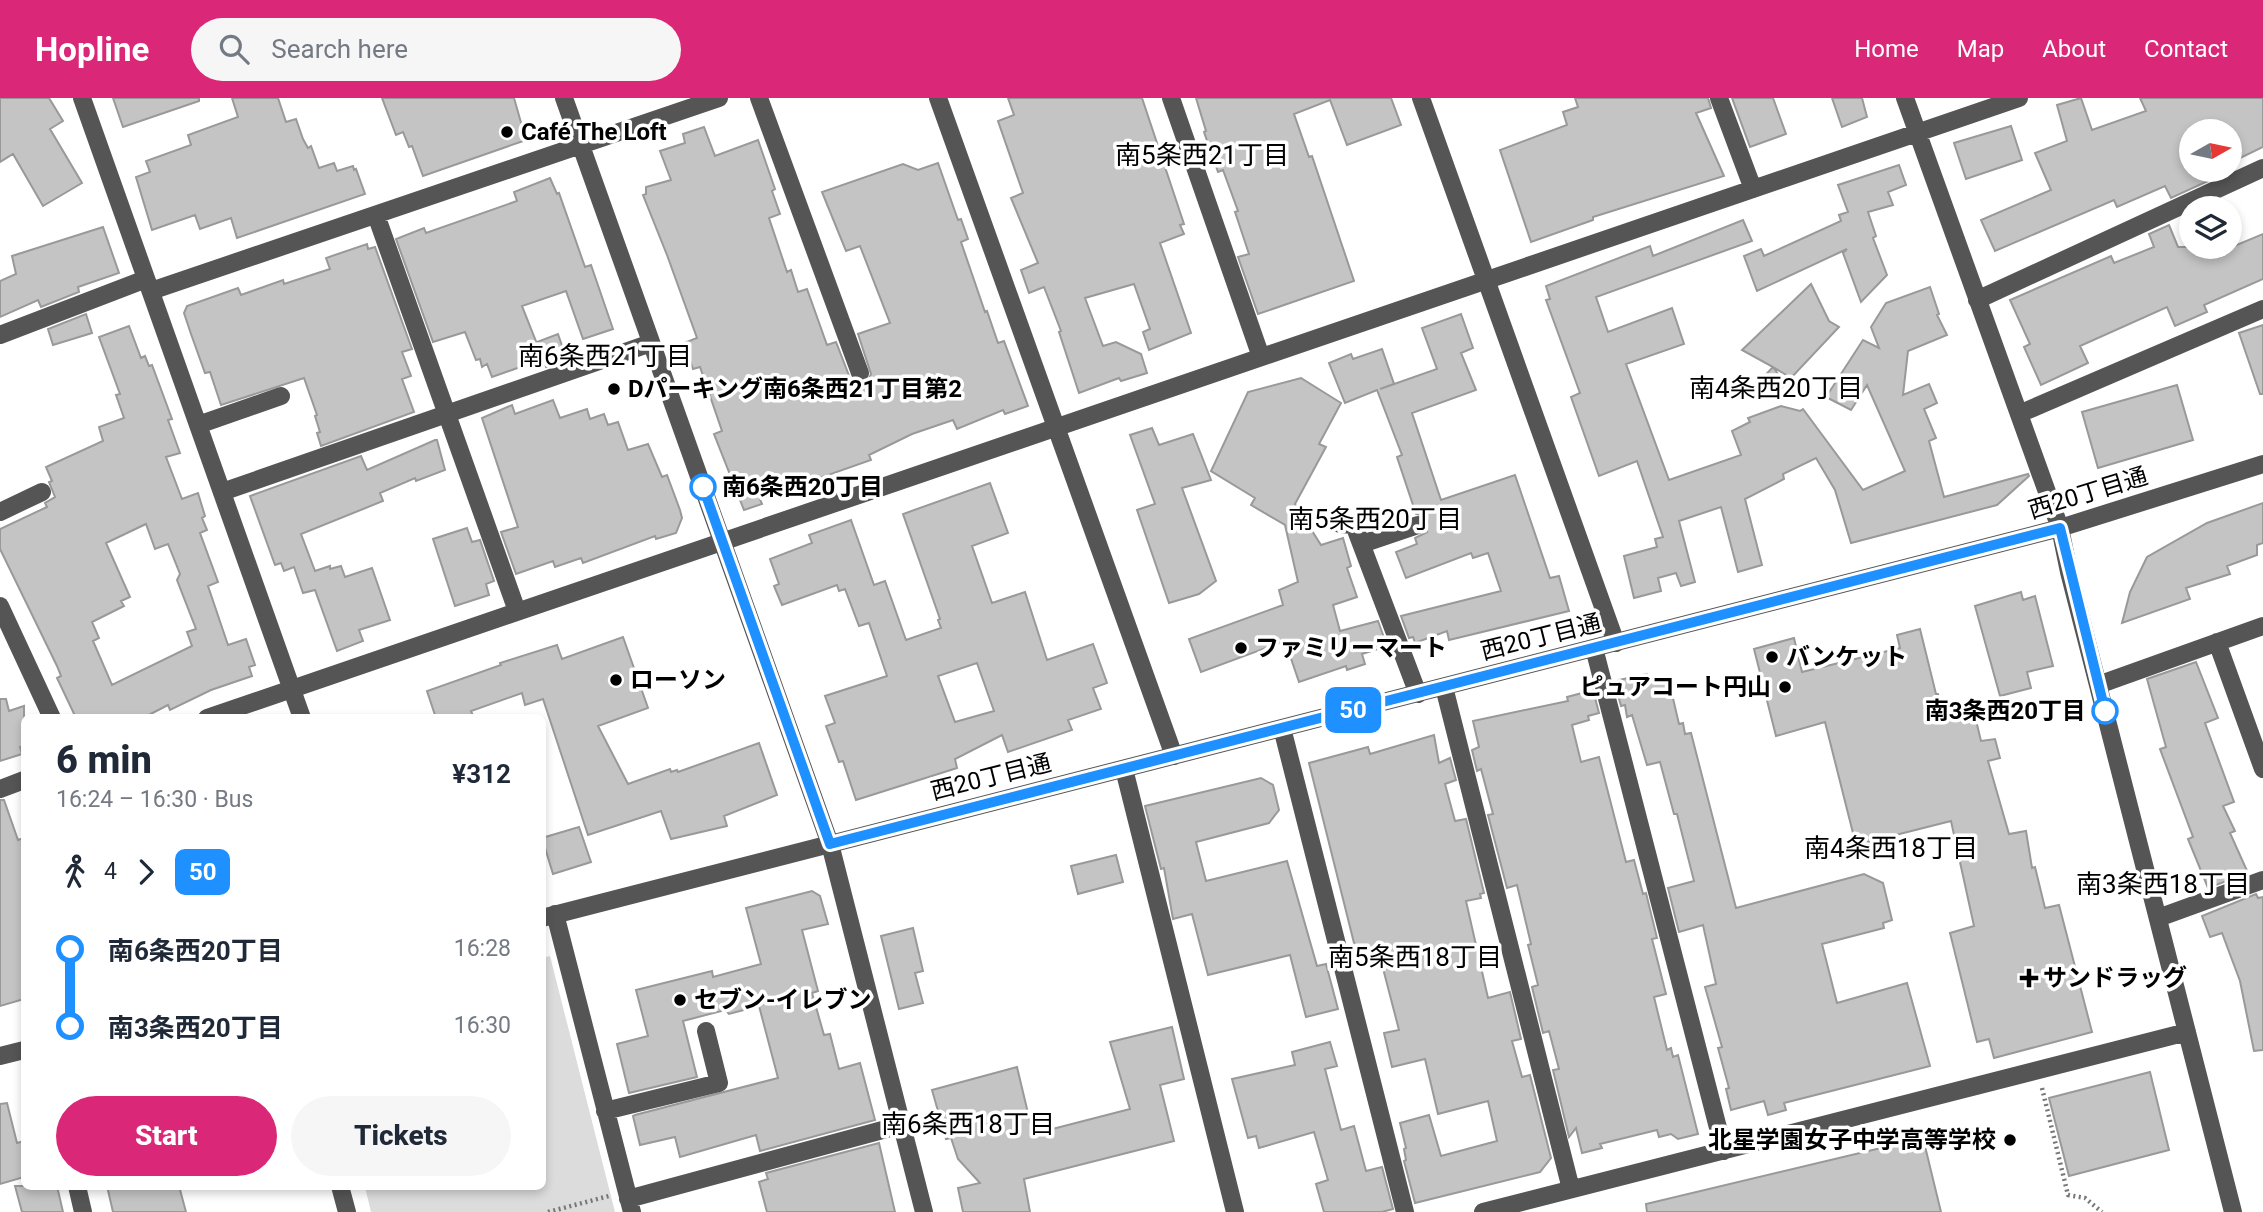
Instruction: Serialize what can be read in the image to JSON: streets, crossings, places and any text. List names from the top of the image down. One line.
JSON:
{"streets":{"street":["西20丁目通"]},"districts":["南5条西21丁目","南6条西21丁目","南4条西20丁目","南5条西20丁目","南4条西18丁目","南3条西18丁目","南5条西18丁目","南6条西18丁目"],"places":{"other":["Café The Loft","Dパーキング南6条西21丁目第2","南6条西20丁目","ファミリーマート","バンケット","ローソン","ピュアコート円山","南3条西20丁目","セブン-イレブン","北星学園女子中学高等学校"],"health":["サンドラッグ"]},"lines":["bus line 50"],"north":"right","page":{"header":"Hopline","search":"Search here","nav":["Home","Map","About","Contact"],"on_map":"50","heading":["6 min","16:24 – 16:30 · Bus","¥312"],"legs":["4","50"],"list":[{"name":"南6条西20丁目","value":"16:28"},{"name":"南3条西20丁目","value":"16:30"}],"buttons":["Start","Tickets"]}}
